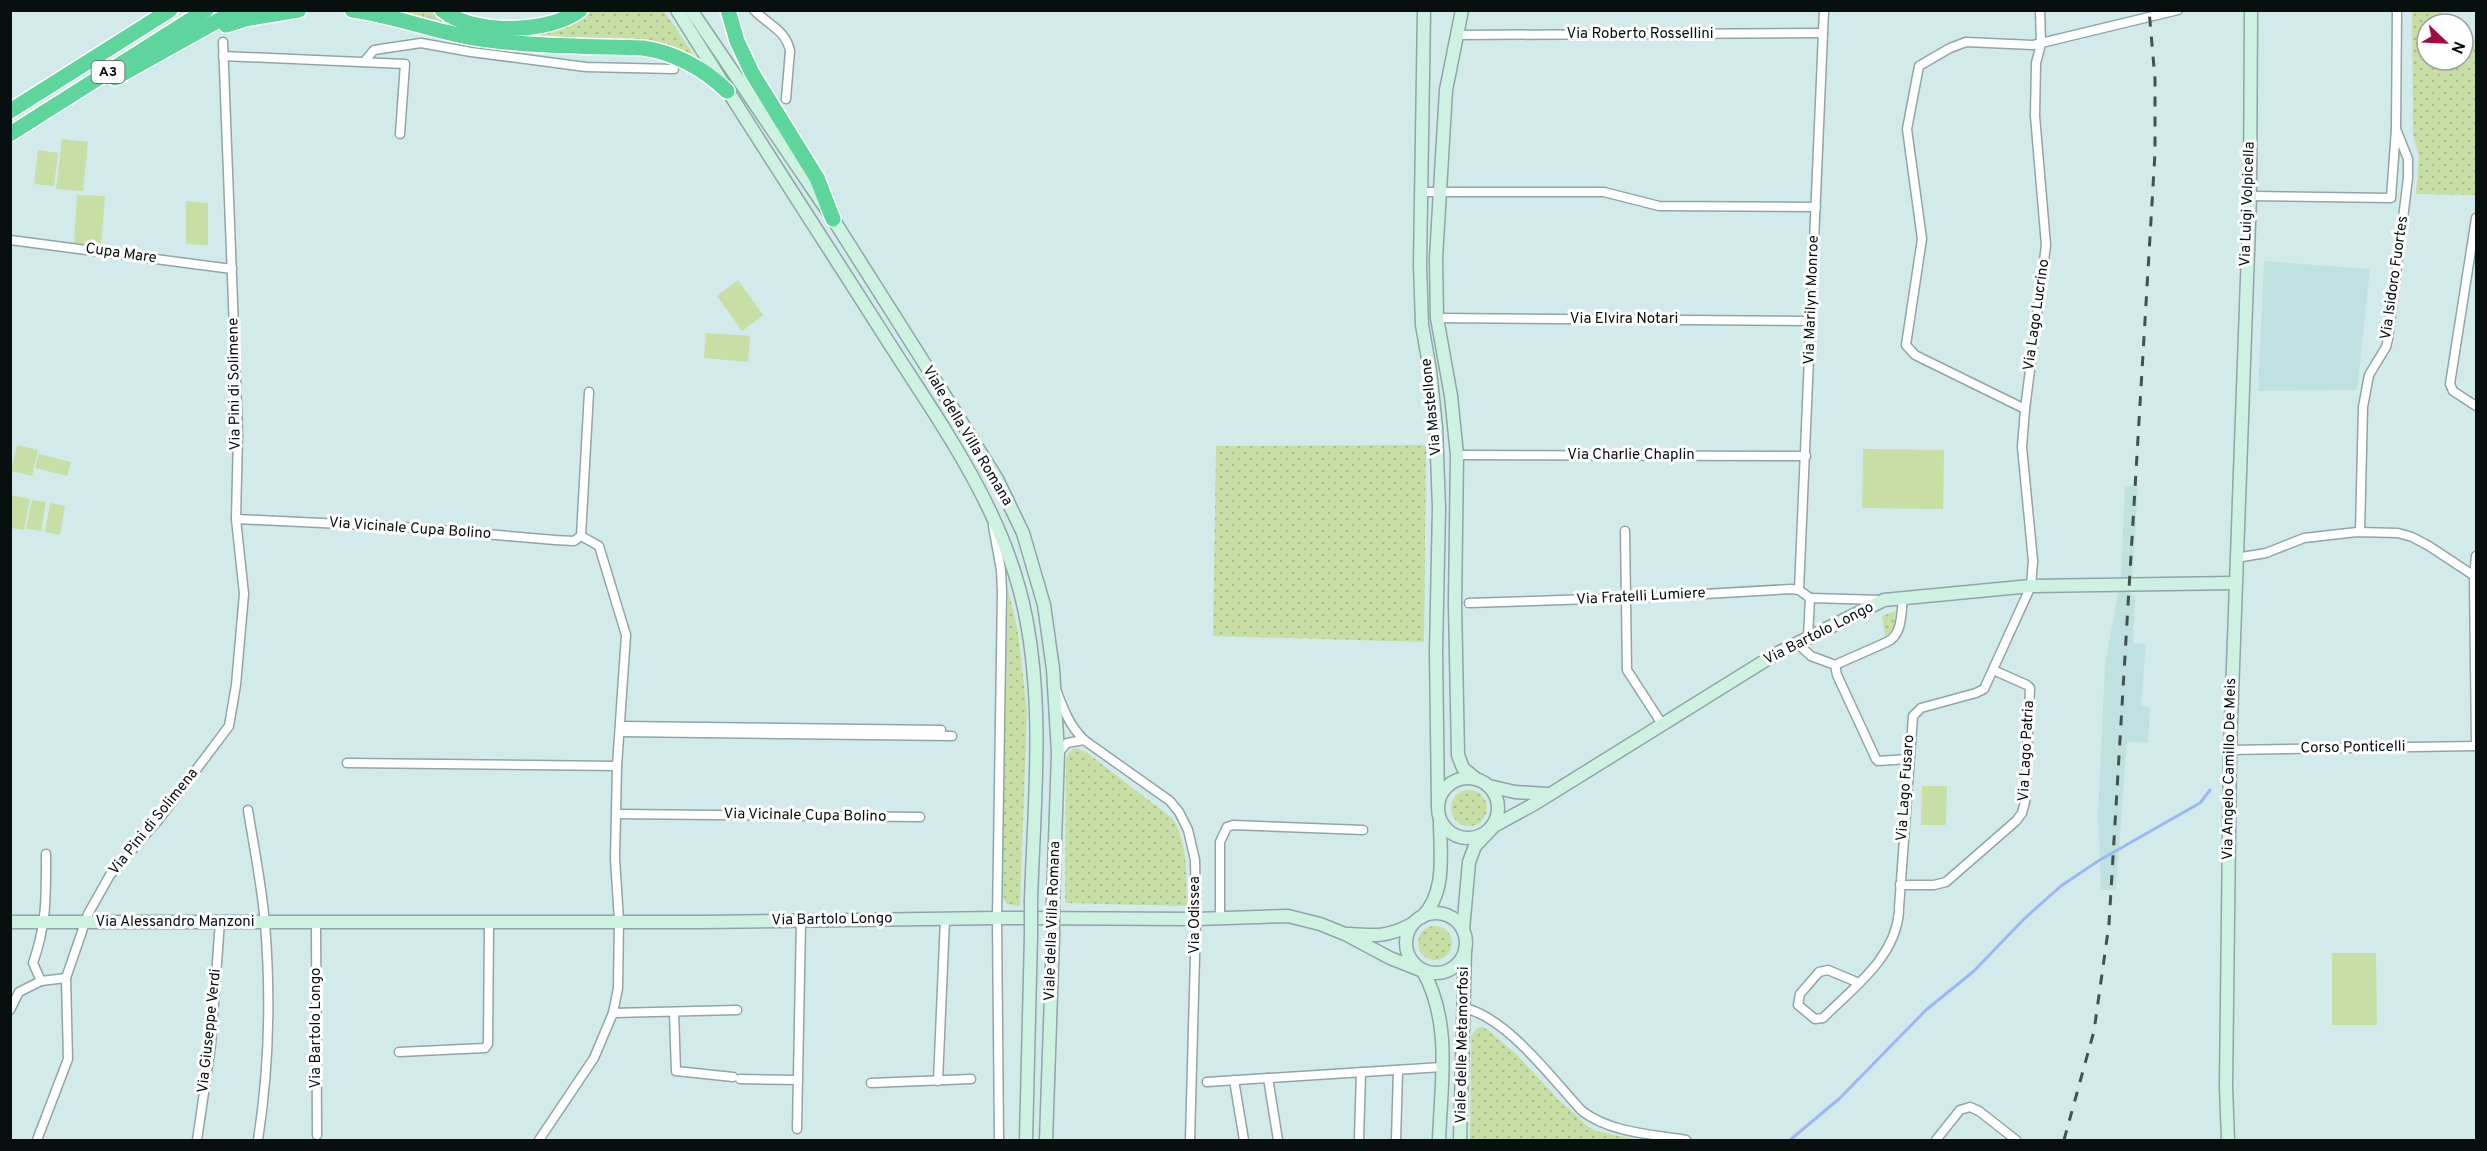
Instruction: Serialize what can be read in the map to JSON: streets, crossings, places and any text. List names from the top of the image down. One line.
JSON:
{"streets":{"highway":["A3"],"street":["Via Roberto Rossellini","Via Luigi Volpicella","Cupa Mare","Via Isidoro Fuortes","Via Marilyn Monroe","Via Lago Lucrino","Via Elvira Notari","Via Pini di Solimene","Via Mastellone","Viale della Villa Romana","Via Charlie Chaplin","Via Vicinale Cupa Bolino","Via Fratelli Lumiere","Via Bartolo Longo","Corso Ponticelli","Via Lago Patria","Via Angelo Camillo De Meis","Via Lago Fusaro","Via Pini di Solimena","Via Odissea","Via Alessandro Manzoni","Via Giuseppe Verdi","Viale delle Metamorfosi"]},"crossings":[["Via Roberto Rossellini","Via Marilyn Monroe"],["Via Roberto Rossellini","Via Mastellone"],["Via Luigi Volpicella","Via Isidoro Fuortes"],["Via Luigi Volpicella","Via Angelo Camillo De Meis"],["Cupa Mare","Via Pini di Solimene"],["Via Marilyn Monroe","Via Elvira Notari"],["Via Marilyn Monroe","Via Charlie Chaplin"],["Via Marilyn Monroe","Via Fratelli Lumiere"],["Via Lago Lucrino","Via Bartolo Longo"],["Via Lago Lucrino","Via Lago Fusaro"],["Via Elvira Notari","Via Mastellone"],["Via Pini di Solimene","Via Vicinale Cupa Bolino"],["Via Pini di Solimene","Via Pini di Solimena"],["Via Mastellone","Via Charlie Chaplin"],["Via Mastellone","Via Bartolo Longo"],["Viale della Villa Romana","Via Bartolo Longo"],["Viale della Villa Romana","Via Odissea"],["Via Bartolo Longo","Via Angelo Camillo De Meis"],["Via Bartolo Longo","Via Lago Fusaro"],["Via Bartolo Longo","Via Odissea"],["Via Bartolo Longo","Via Alessandro Manzoni"],["Via Bartolo Longo","Viale delle Metamorfosi"],["Corso Ponticelli","Via Angelo Camillo De Meis"],["Via Lago Patria","Via Lago Fusaro"],["Via Pini di Solimena","Via Alessandro Manzoni"],["Via Alessandro Manzoni","Via Giuseppe Verdi"]],"north":"bottom right"}
